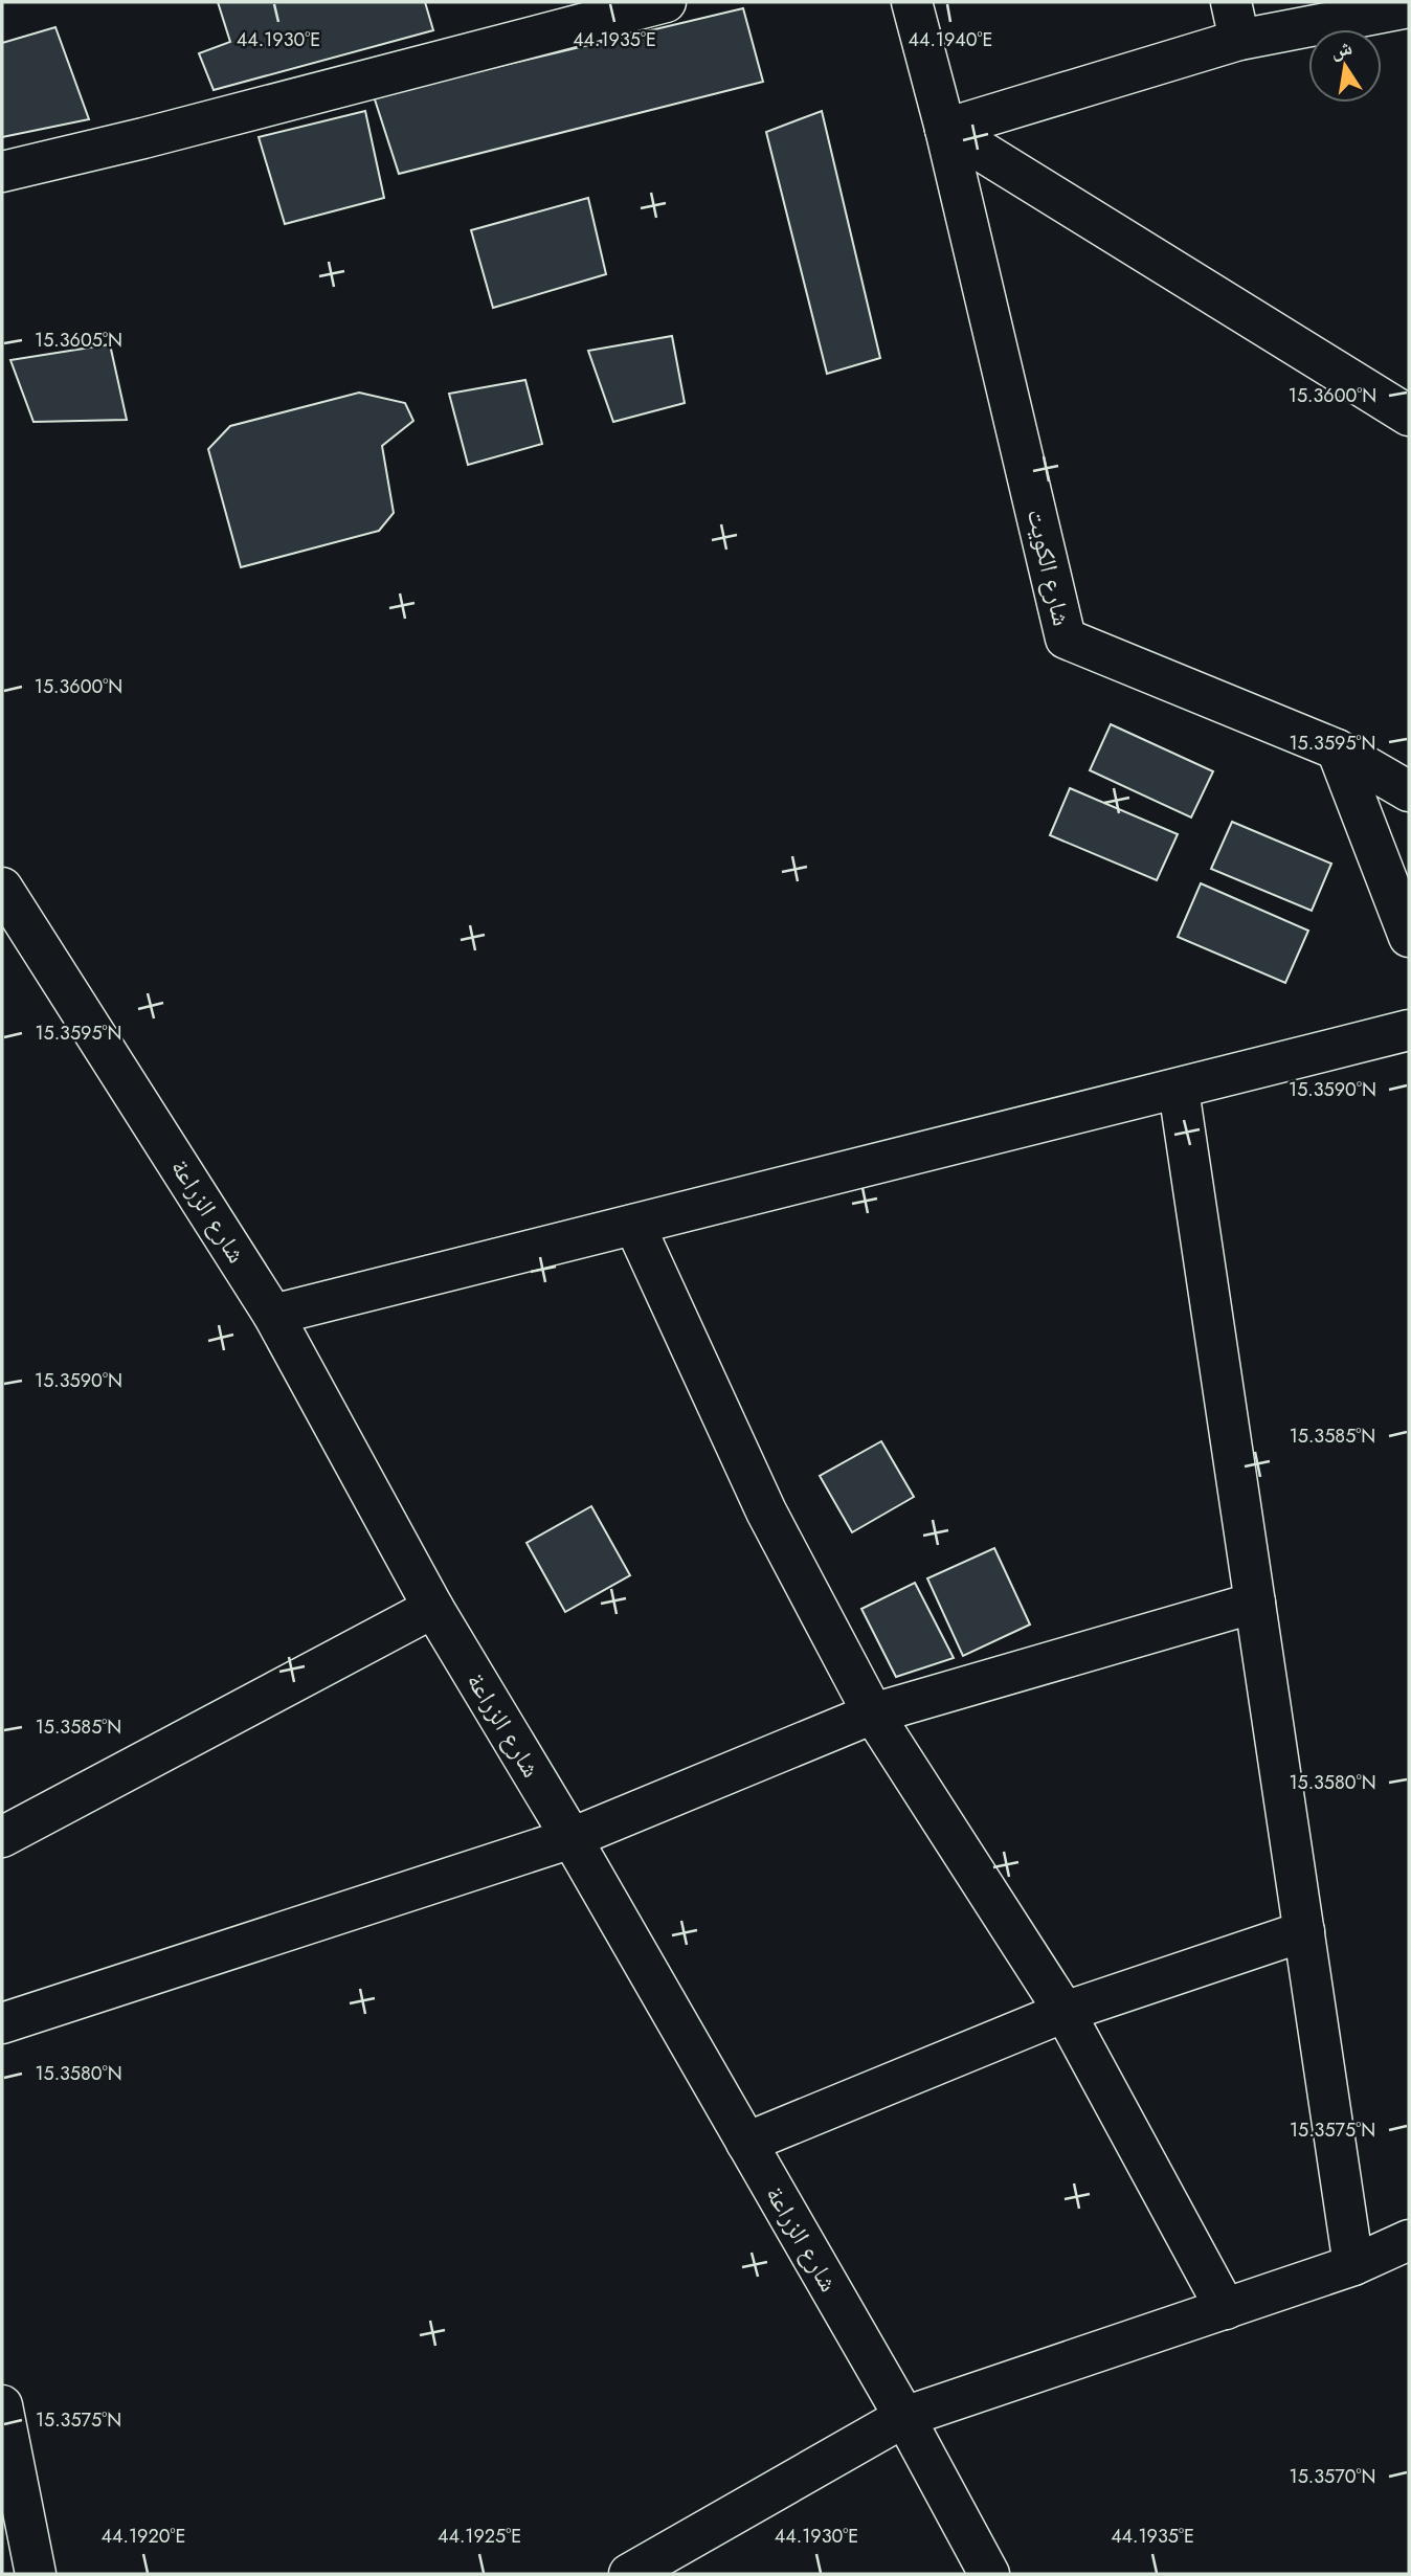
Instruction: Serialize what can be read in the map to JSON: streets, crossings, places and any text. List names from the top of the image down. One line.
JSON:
{"streets":{"street":["شارع الكويت","شارع الزراعة"]},"north":"top","coordinates":["44.1930°E","44.1935°E","44.1940°E","15.3605°N","15.3600°N","15.3595°N","15.3590°N","15.3585°N","15.3580°N","15.3575°N","15.3570°N","44.1920°E","44.1925°E"]}
